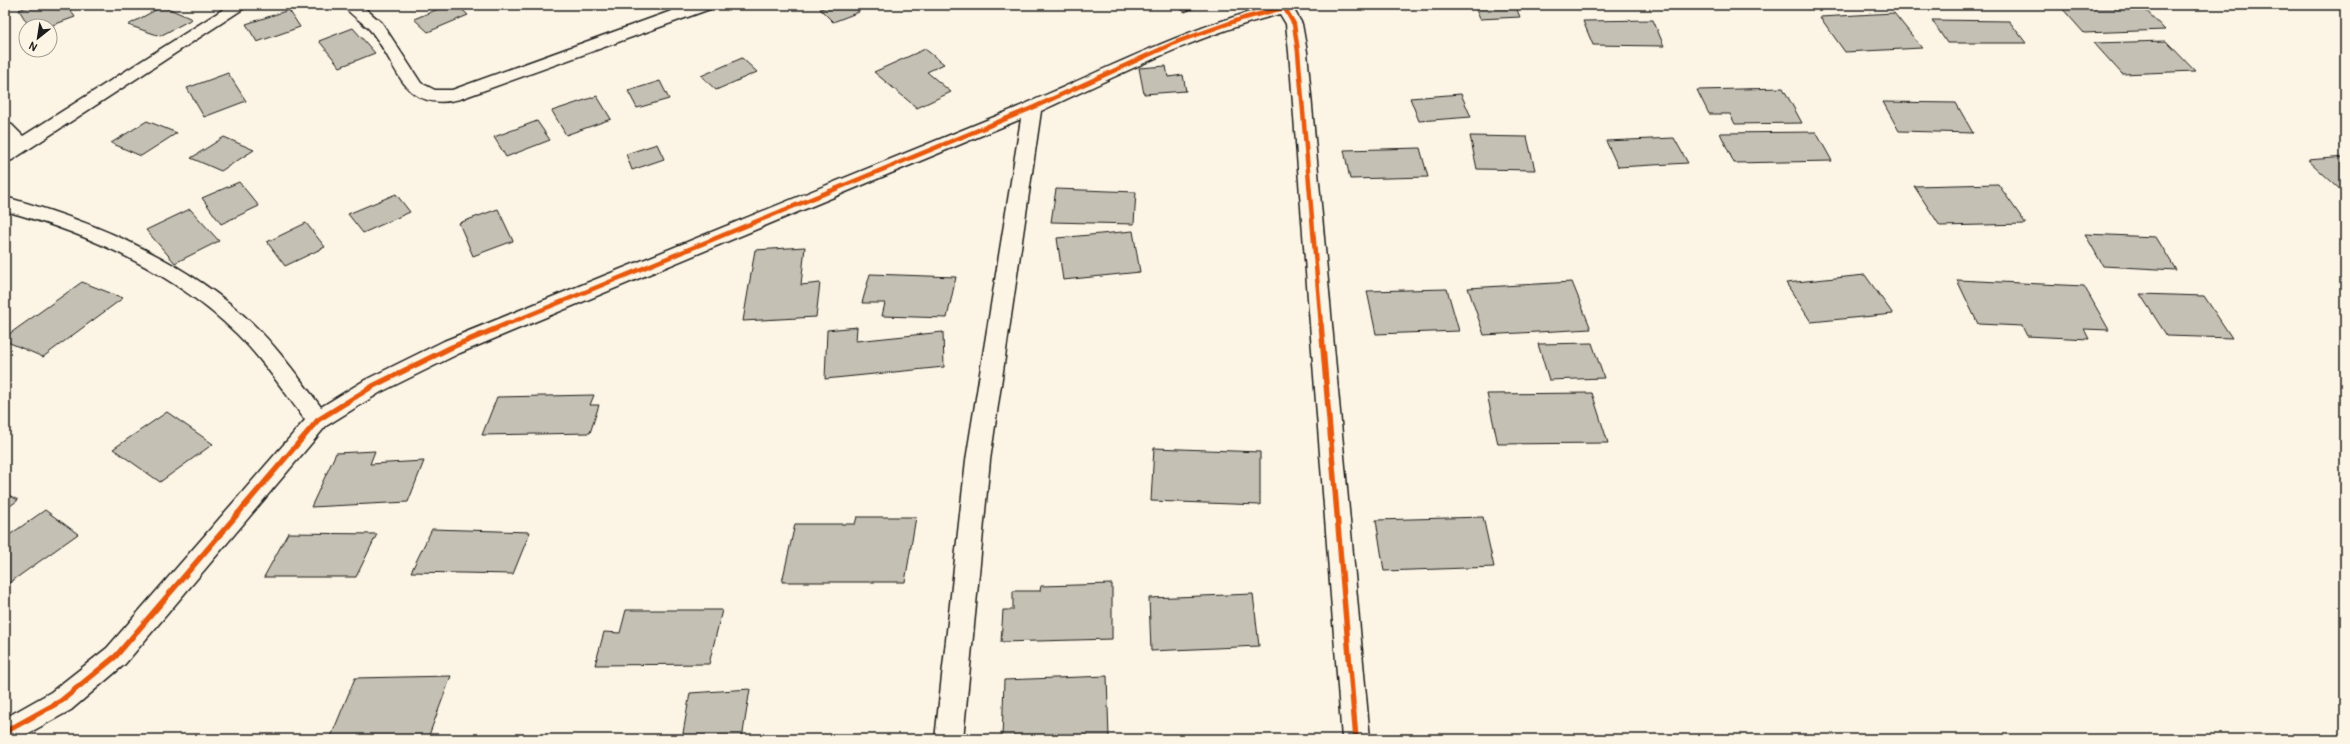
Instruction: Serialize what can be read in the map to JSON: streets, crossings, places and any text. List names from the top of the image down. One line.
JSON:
{"north":"bottom left"}
